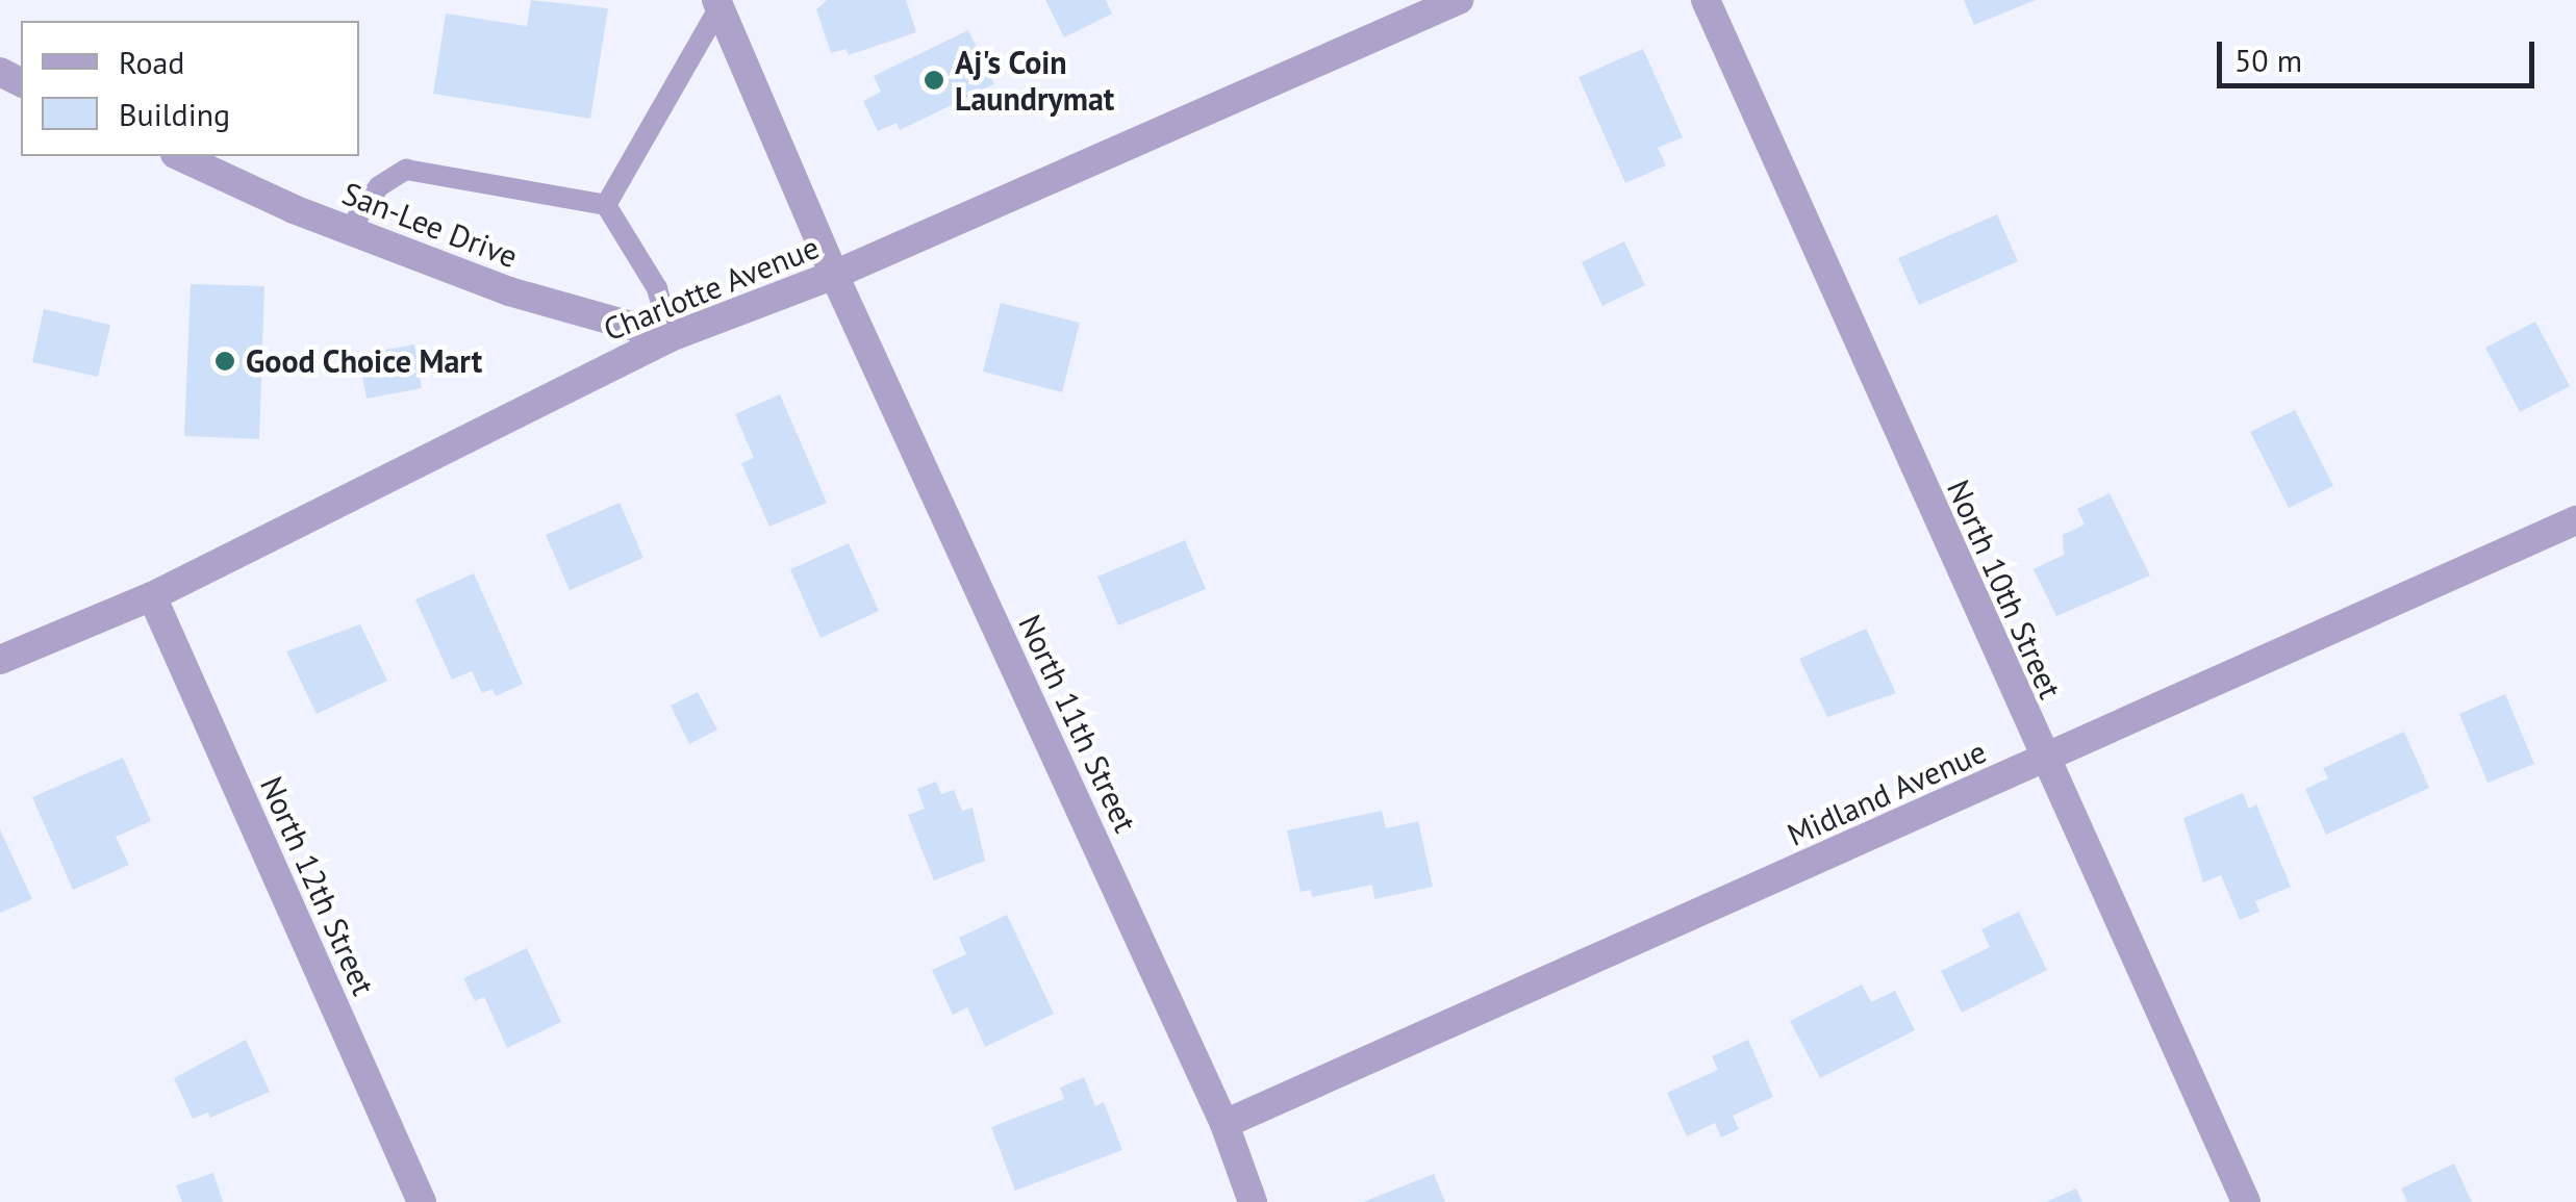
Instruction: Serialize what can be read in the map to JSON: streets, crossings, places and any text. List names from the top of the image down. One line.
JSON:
{"streets":{"street":["San-Lee Drive","Charlotte Avenue","North 10th Street","North 11th Street","Midland Avenue","North 12th Street"]},"crossings":[["San-Lee Drive","Charlotte Avenue"],["Charlotte Avenue","North 11th Street"],["Charlotte Avenue","North 12th Street"],["North 10th Street","Midland Avenue"],["North 11th Street","Midland Avenue"]],"places":["Aj's Coin Laundrymat","Good Choice Mart"],"legend":["Road","Building"],"scale_bar":"50 m"}
